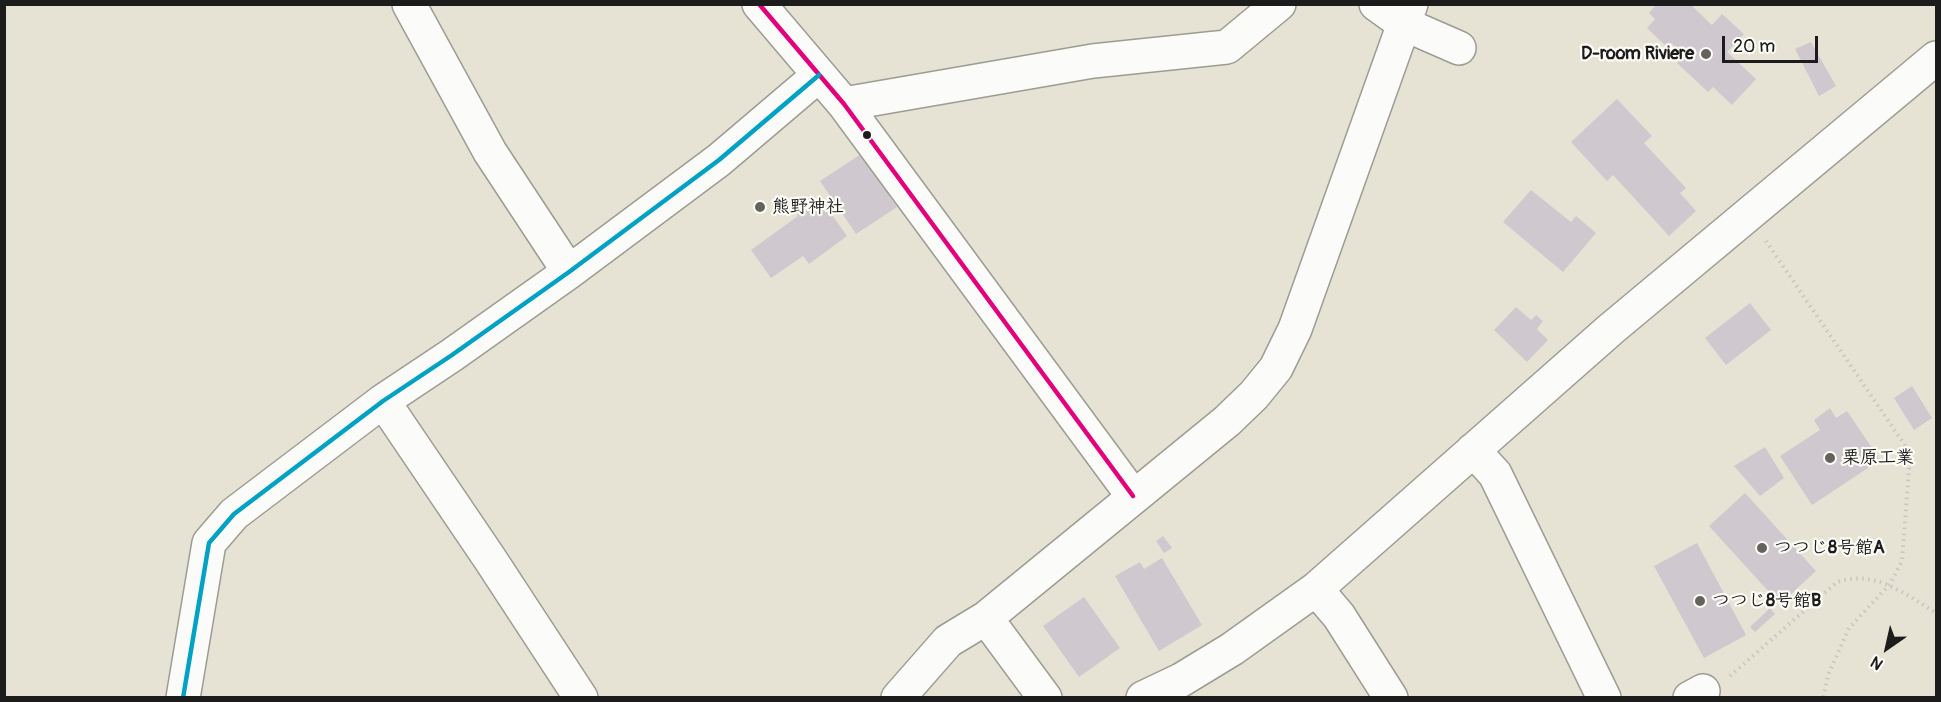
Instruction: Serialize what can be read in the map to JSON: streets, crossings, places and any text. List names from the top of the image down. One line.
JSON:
{"places":["D-room Riviere","熊野神社","栗原工業","つつじ8号館A","つつじ8号館B"],"scale_bar":"20 m","north":"bottom left"}
